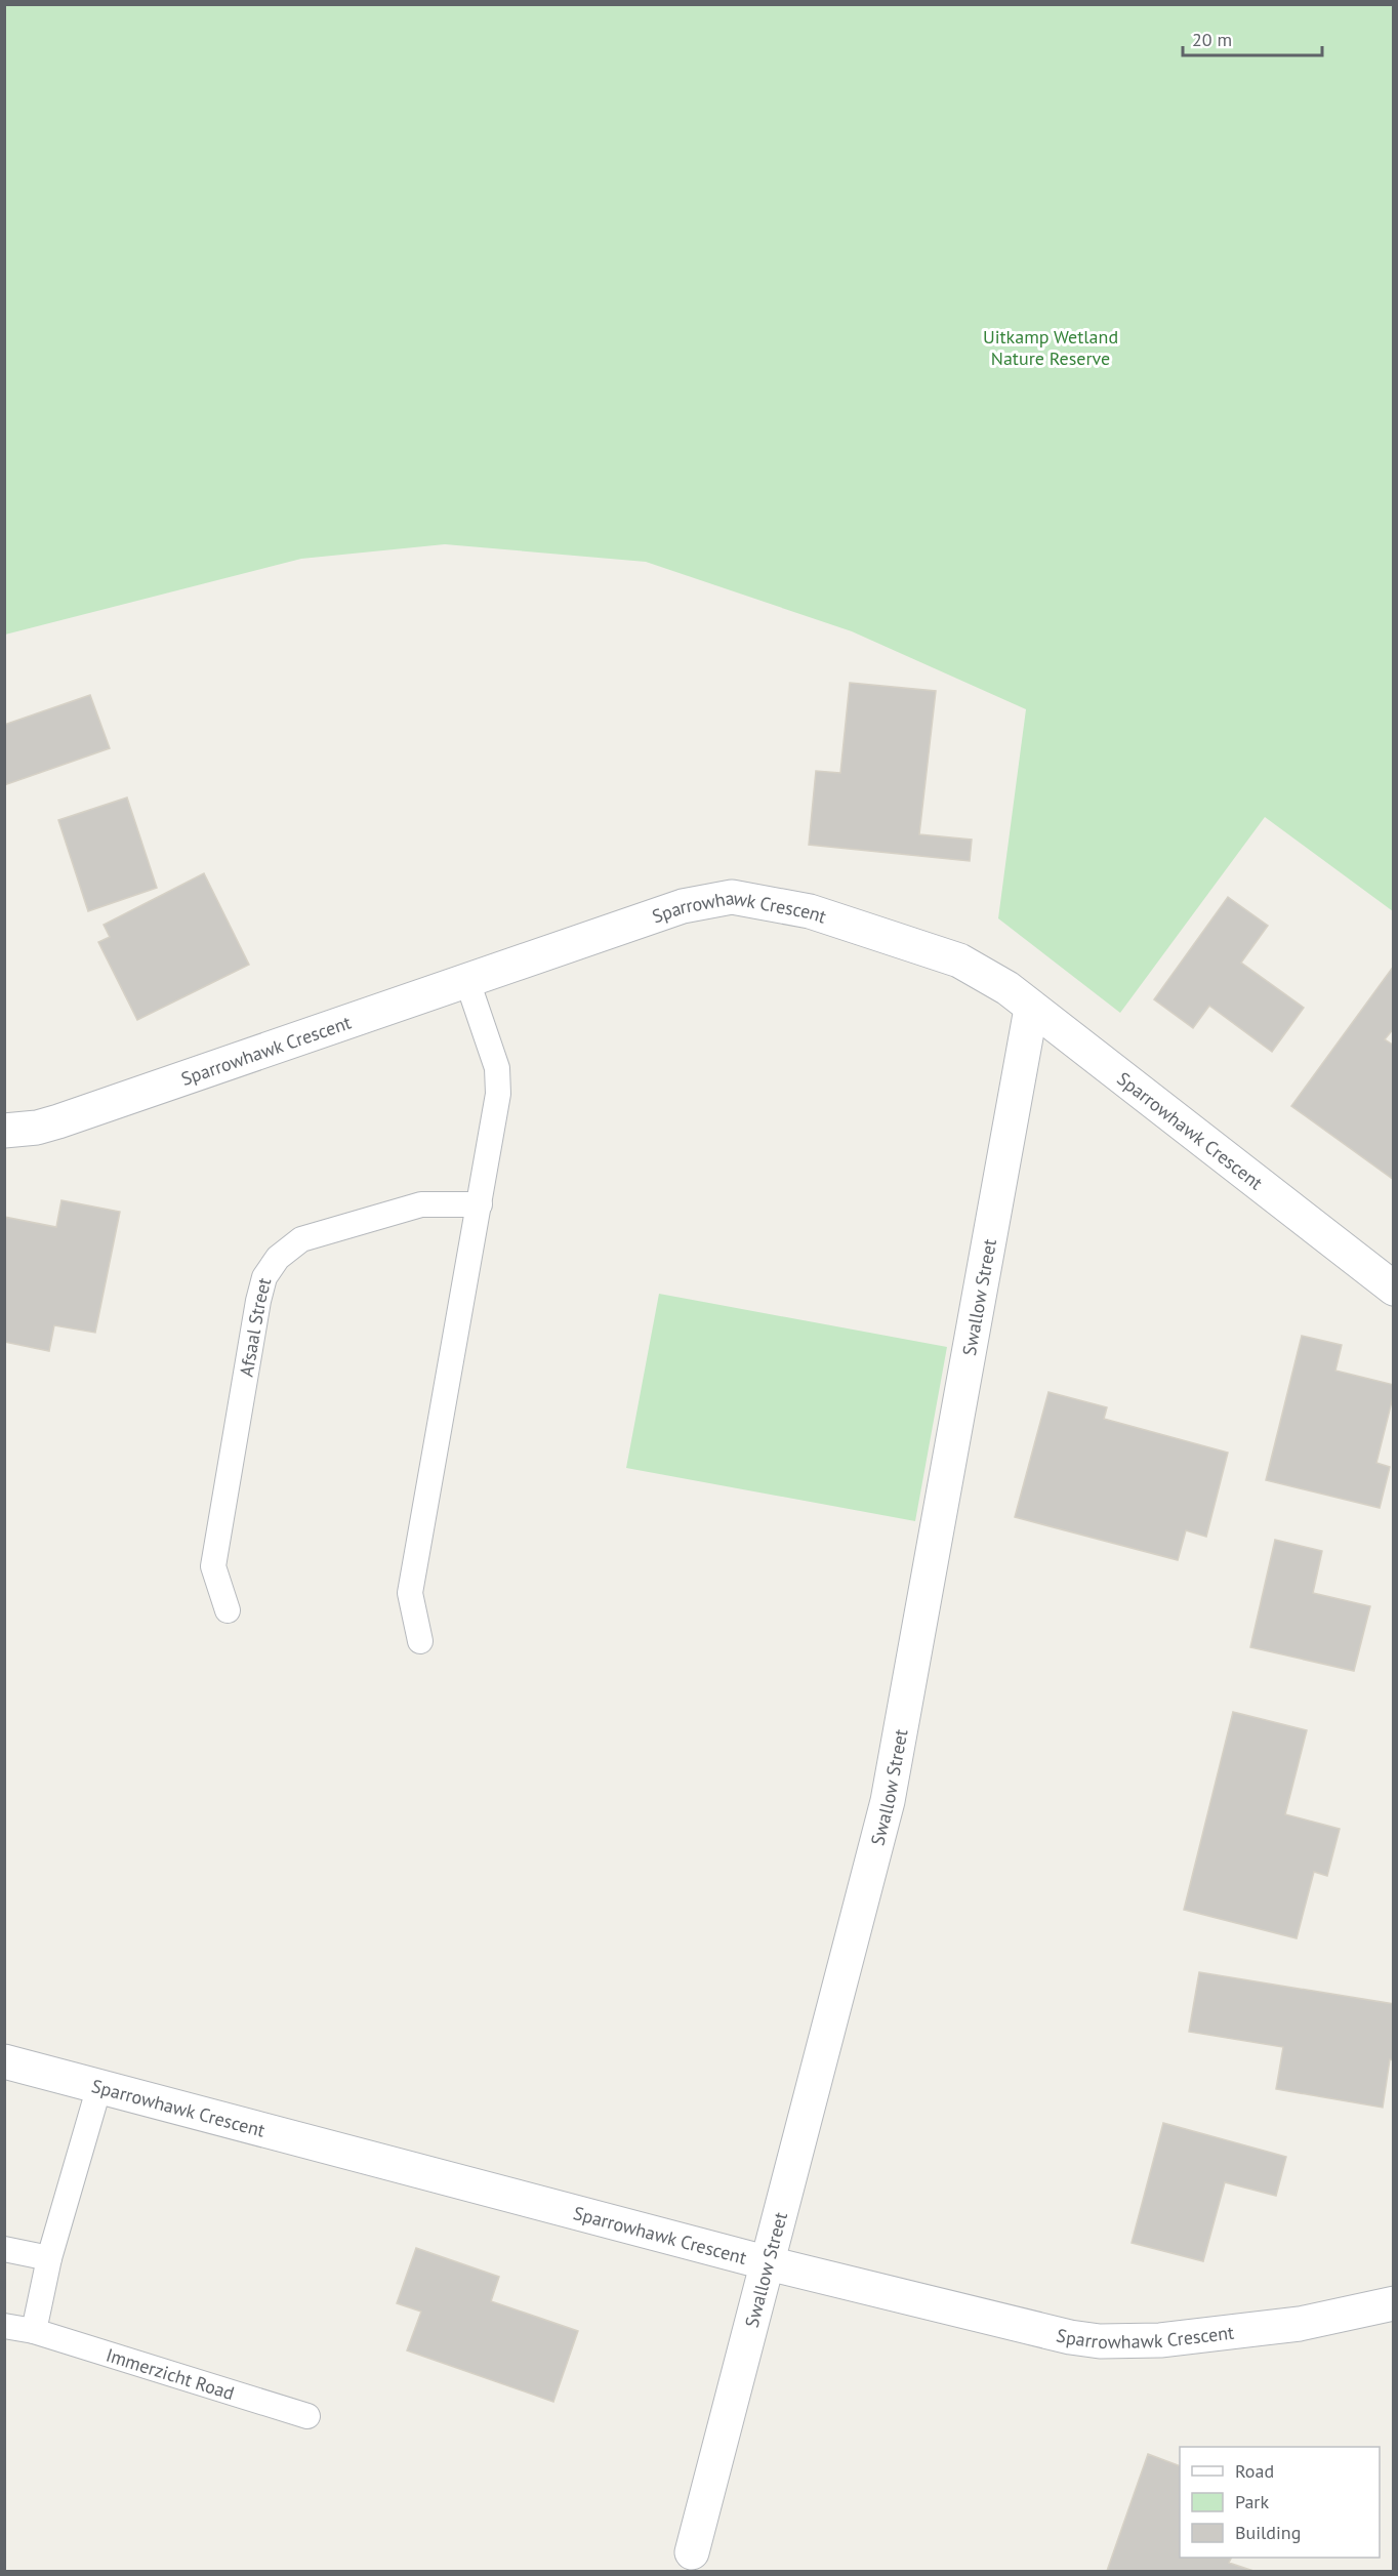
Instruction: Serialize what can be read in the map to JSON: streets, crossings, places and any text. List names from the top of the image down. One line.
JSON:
{"streets":{"street":["Sparrowhawk Crescent","Swallow Street"],"lane":["Afsaal Street","Immerzicht Road"]},"crossings":[["Sparrowhawk Crescent","Swallow Street"]],"parks":["Uitkamp Wetland Nature Reserve"],"legend":["Road","Park","Building"],"scale_bar":"20 m"}
